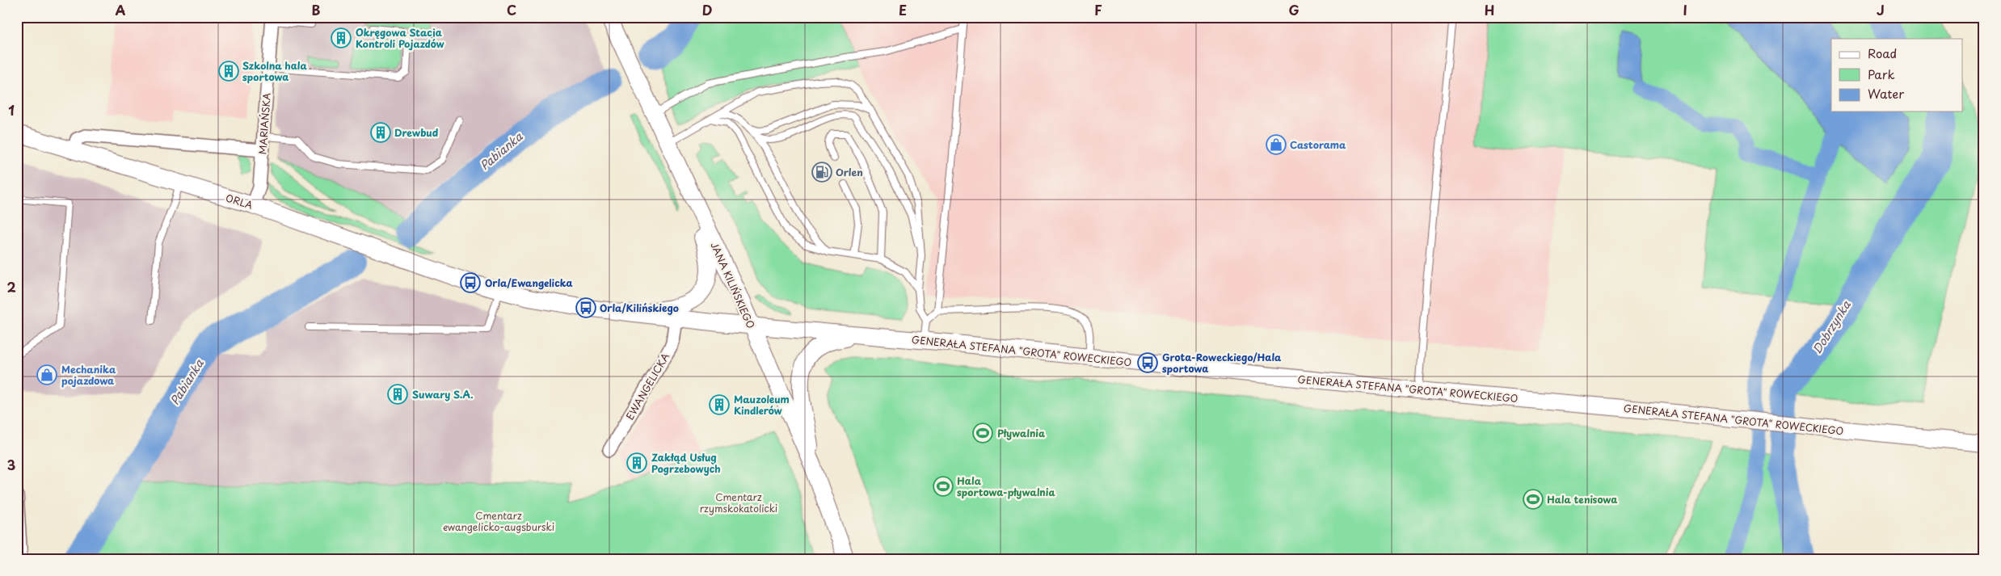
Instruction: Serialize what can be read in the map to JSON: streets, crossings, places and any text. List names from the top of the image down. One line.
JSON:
{"streets":{"street":["MARIAŃSKA","ORLA","JANA KILIŃSKIEGO","GENERAŁA STEFANA \"GROTA\" ROWECKIEGO","EWANGELICKA"]},"crossings":[["MARIAŃSKA","ORLA"],["ORLA","GENERAŁA STEFANA \"GROTA\" ROWECKIEGO"],["JANA KILIŃSKIEGO","GENERAŁA STEFANA \"GROTA\" ROWECKIEGO"],["GENERAŁA STEFANA \"GROTA\" ROWECKIEGO","EWANGELICKA"]],"water":["Pabianka","Dobrzynka"],"parks":["Cmentarz rzymskokatolicki","Cmentarz ewangelicko-augsburski"],"places":{"building":["Okręgowa Stacja Kontroli Pojazdów","Szkolna hala sportowa","Drewbud","Suwary S.A.","Mauzoleum Kindlerów","Zakłąd Usług Pogrzebowych"],"shop":["Castorama","Mechanika pojazdowa"],"fuel station":["Orlen"],"bus stop":["Orla/Ewangelicka","Orla/Kilińskiego","Grota-Roweckiego/Hala sportowa"],"sports":["Pływalnia","Hala sportowa-pływalnia","Hala tenisowa"]},"legend":["Road","Park","Water"],"grid":{"columns":["A","B","C","D","E","F","G","H","I","J"],"rows":["1","2","3"]}}
